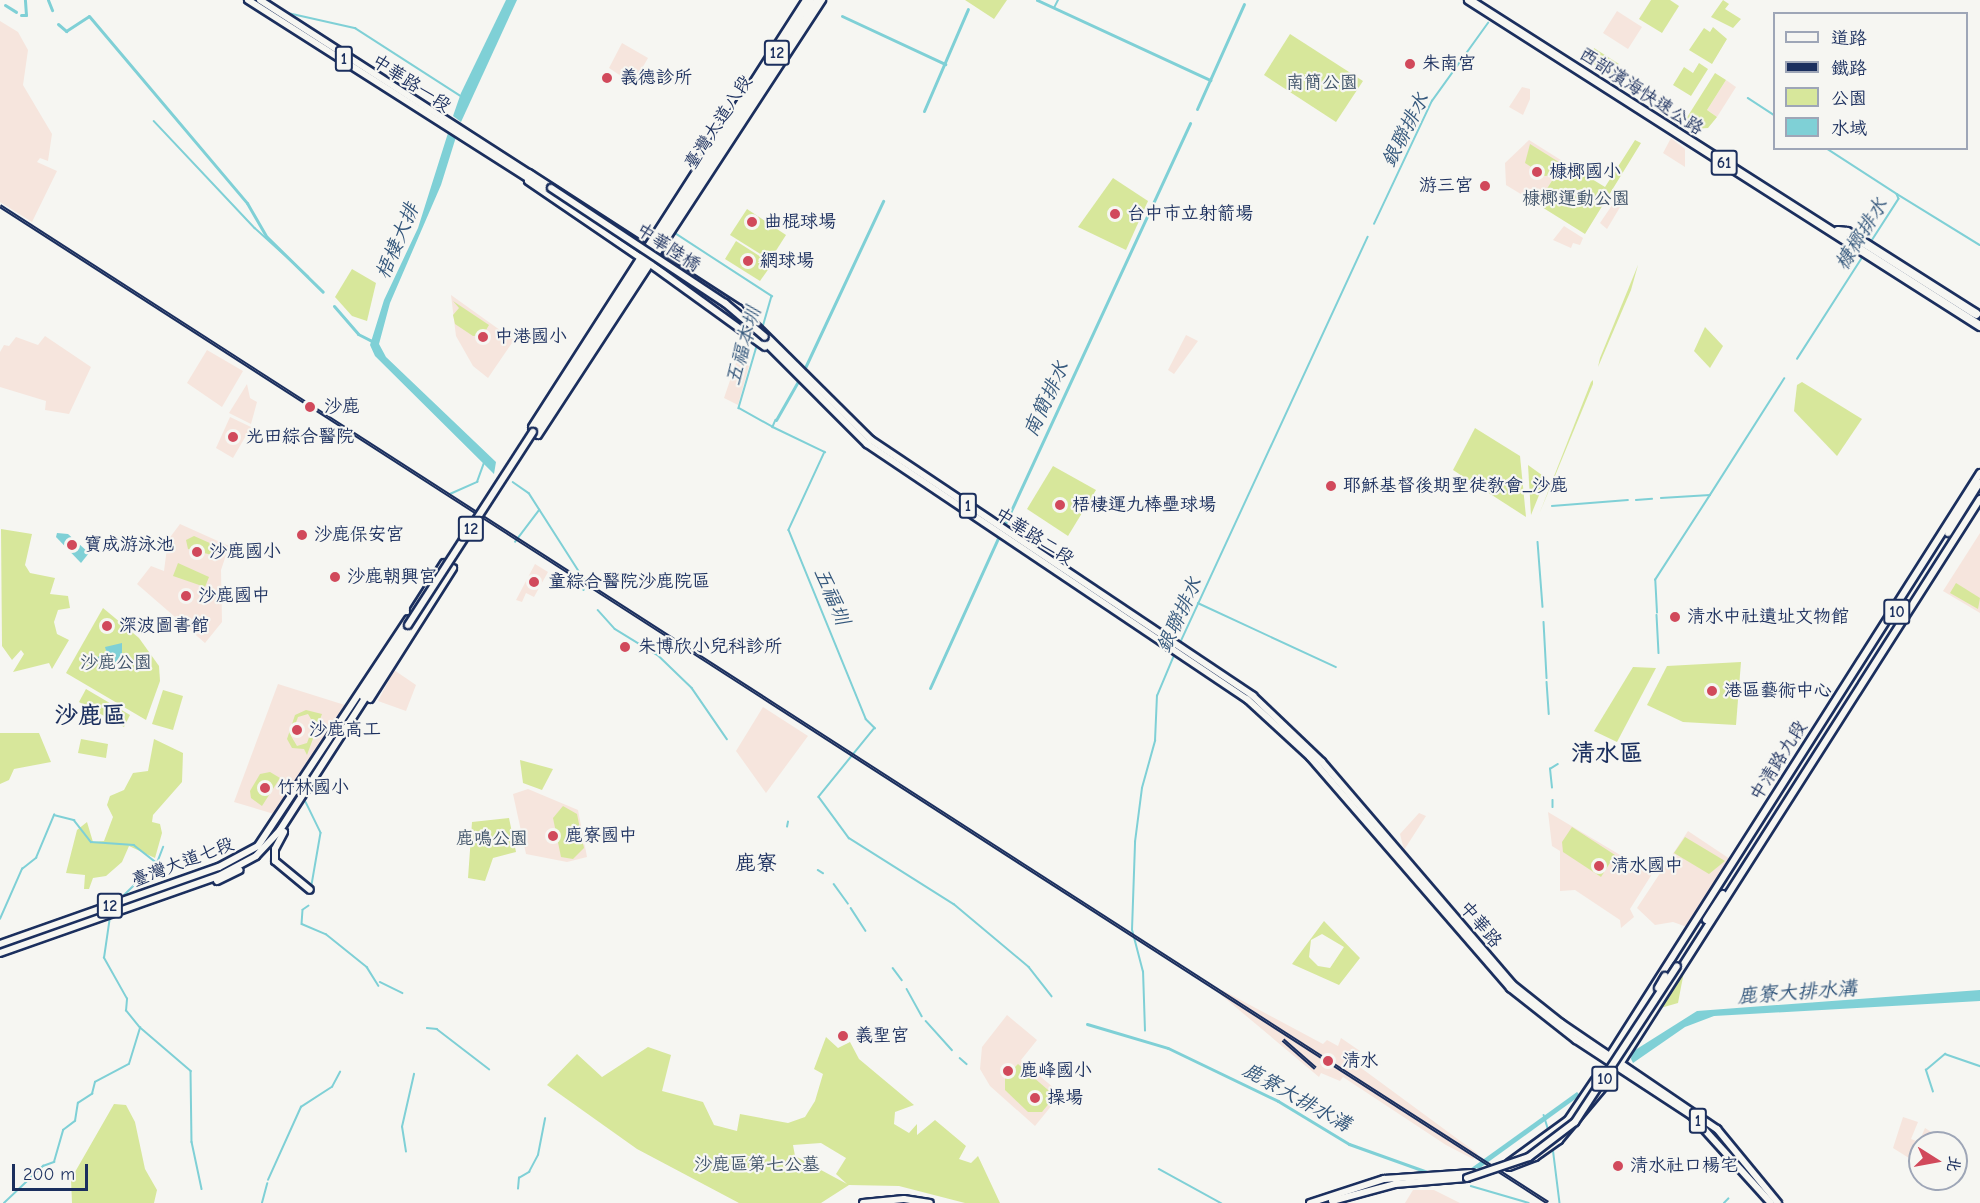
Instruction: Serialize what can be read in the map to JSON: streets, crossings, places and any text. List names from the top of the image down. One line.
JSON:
{"streets":{"highway":["西部濱海快速公路","61"],"main road":["12","1","中華路一段","臺灣大道八段","中華陸橋","中華路二段","10","中清路九段","臺灣大道七段","中華路"]},"crossings":[["12","臺灣大道八段"],["12","臺灣大道七段"],["中華路一段","臺灣大道八段"],["中華路一段","中華陸橋"],["中華路一段","中華路二段"],["臺灣大道八段","中華路二段"],["中華陸橋","中華路二段"],["中華路二段","中華路"],["10","中清路九段"],["中清路九段","中華路"]],"districts":["沙鹿區","清水區","鹿寮"],"water":["銀聯排水","槺榔排水","梧棲大排","五福本圳","南簡排水","五福圳","鹿寮大排水溝"],"parks":["南簡公園","槺榔運動公園","沙鹿公園","鹿鳴公園","沙鹿區第七公墓"],"places":["朱南宮","義德診所","槺榔國小","游三宮","台中市立射箭場","曲棍球場","網球場","中港國小","沙鹿","光田綜合醫院","耶穌基督後期聖徒教會_沙鹿","梧棲運九棒壘球場","沙鹿保安宮","寶成游泳池","沙鹿國小","沙鹿朝興宮","童綜合醫院沙鹿院區","沙鹿國中","清水中社遺址文物館","深波圖書館","朱博欣小兒科診所","港區藝術中心","沙鹿高工","竹林國小","鹿寮國中","清水國中","義聖宮","清水","鹿峰國小","操場","清水社口楊宅"],"legend":["道路","鐵路","公園","水域"],"scale_bar":"200 m","north":"right"}
